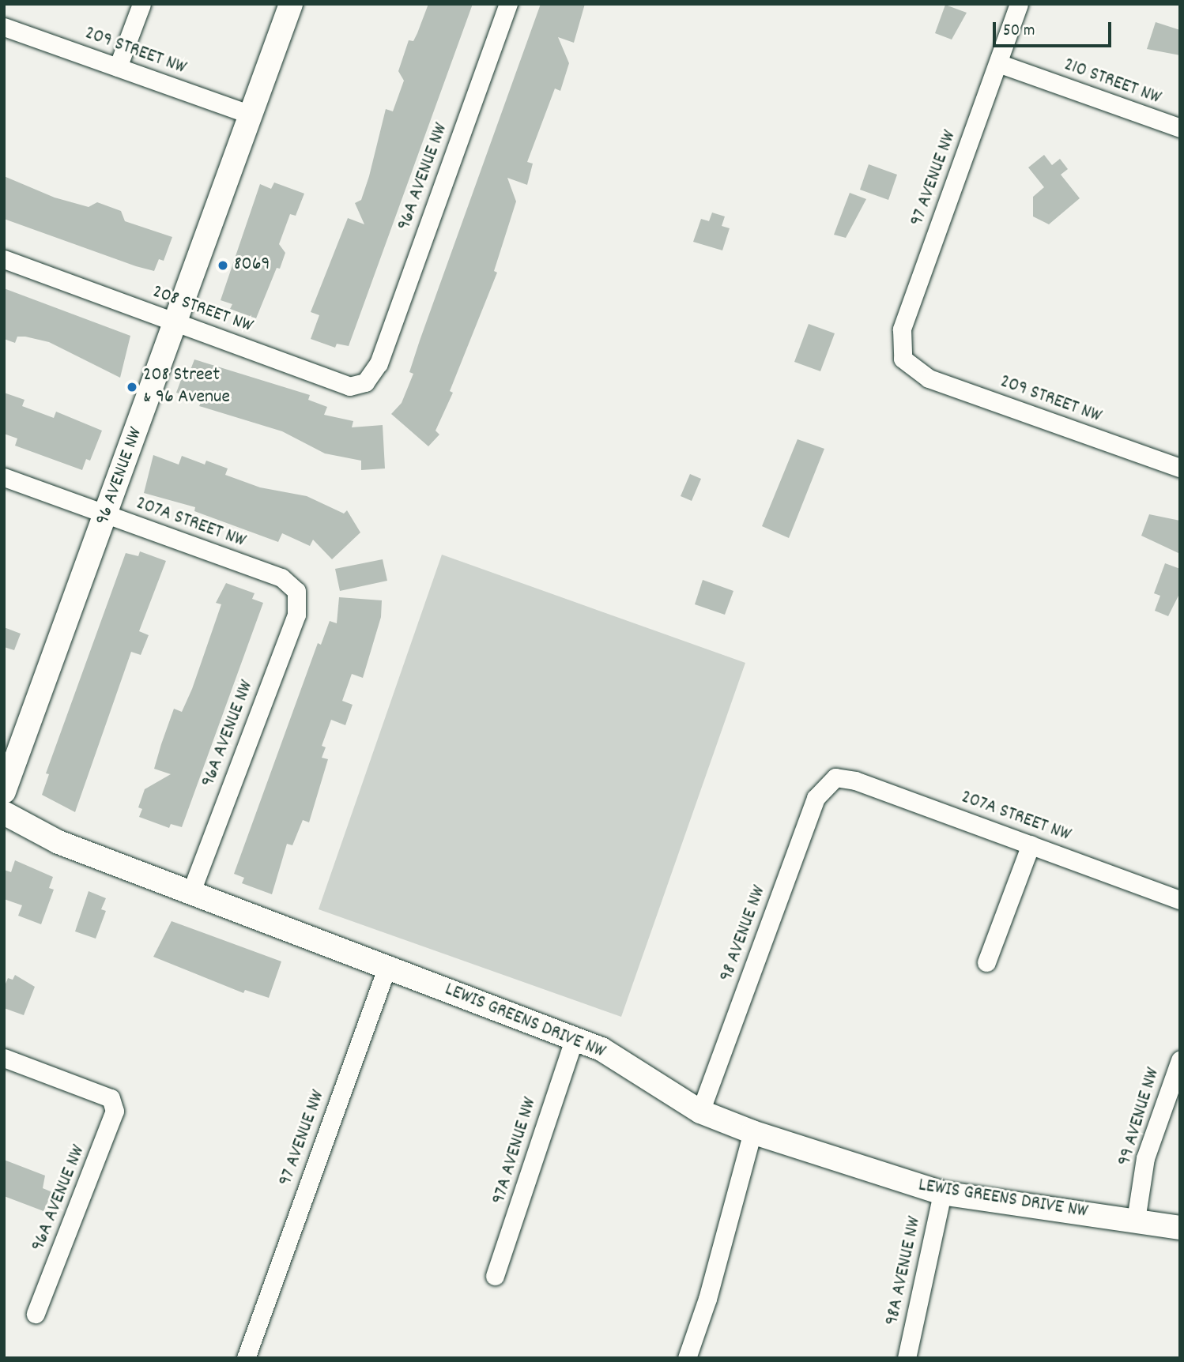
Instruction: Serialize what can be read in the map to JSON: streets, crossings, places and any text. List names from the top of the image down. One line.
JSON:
{"streets":{"street":["209 STREET NW","210 STREET NW","96A AVENUE NW","97 AVENUE NW","208 STREET NW","96 AVENUE NW","207A STREET NW","98 AVENUE NW","LEWIS GREENS DRIVE NW","99 AVENUE NW","97A AVENUE NW","98A AVENUE NW"]},"crossings":[["209 STREET NW","97 AVENUE NW"],["209 STREET NW","96 AVENUE NW"],["210 STREET NW","97 AVENUE NW"],["96A AVENUE NW","208 STREET NW"],["96A AVENUE NW","207A STREET NW"],["96A AVENUE NW","LEWIS GREENS DRIVE NW"],["97 AVENUE NW","LEWIS GREENS DRIVE NW"],["208 STREET NW","96 AVENUE NW"],["96 AVENUE NW","207A STREET NW"],["207A STREET NW","98 AVENUE NW"],["98 AVENUE NW","LEWIS GREENS DRIVE NW"],["LEWIS GREENS DRIVE NW","99 AVENUE NW"],["LEWIS GREENS DRIVE NW","97A AVENUE NW"],["LEWIS GREENS DRIVE NW","98A AVENUE NW"]],"places":["8069","208 Street & 96 Avenue"],"scale_bar":"50 m"}
